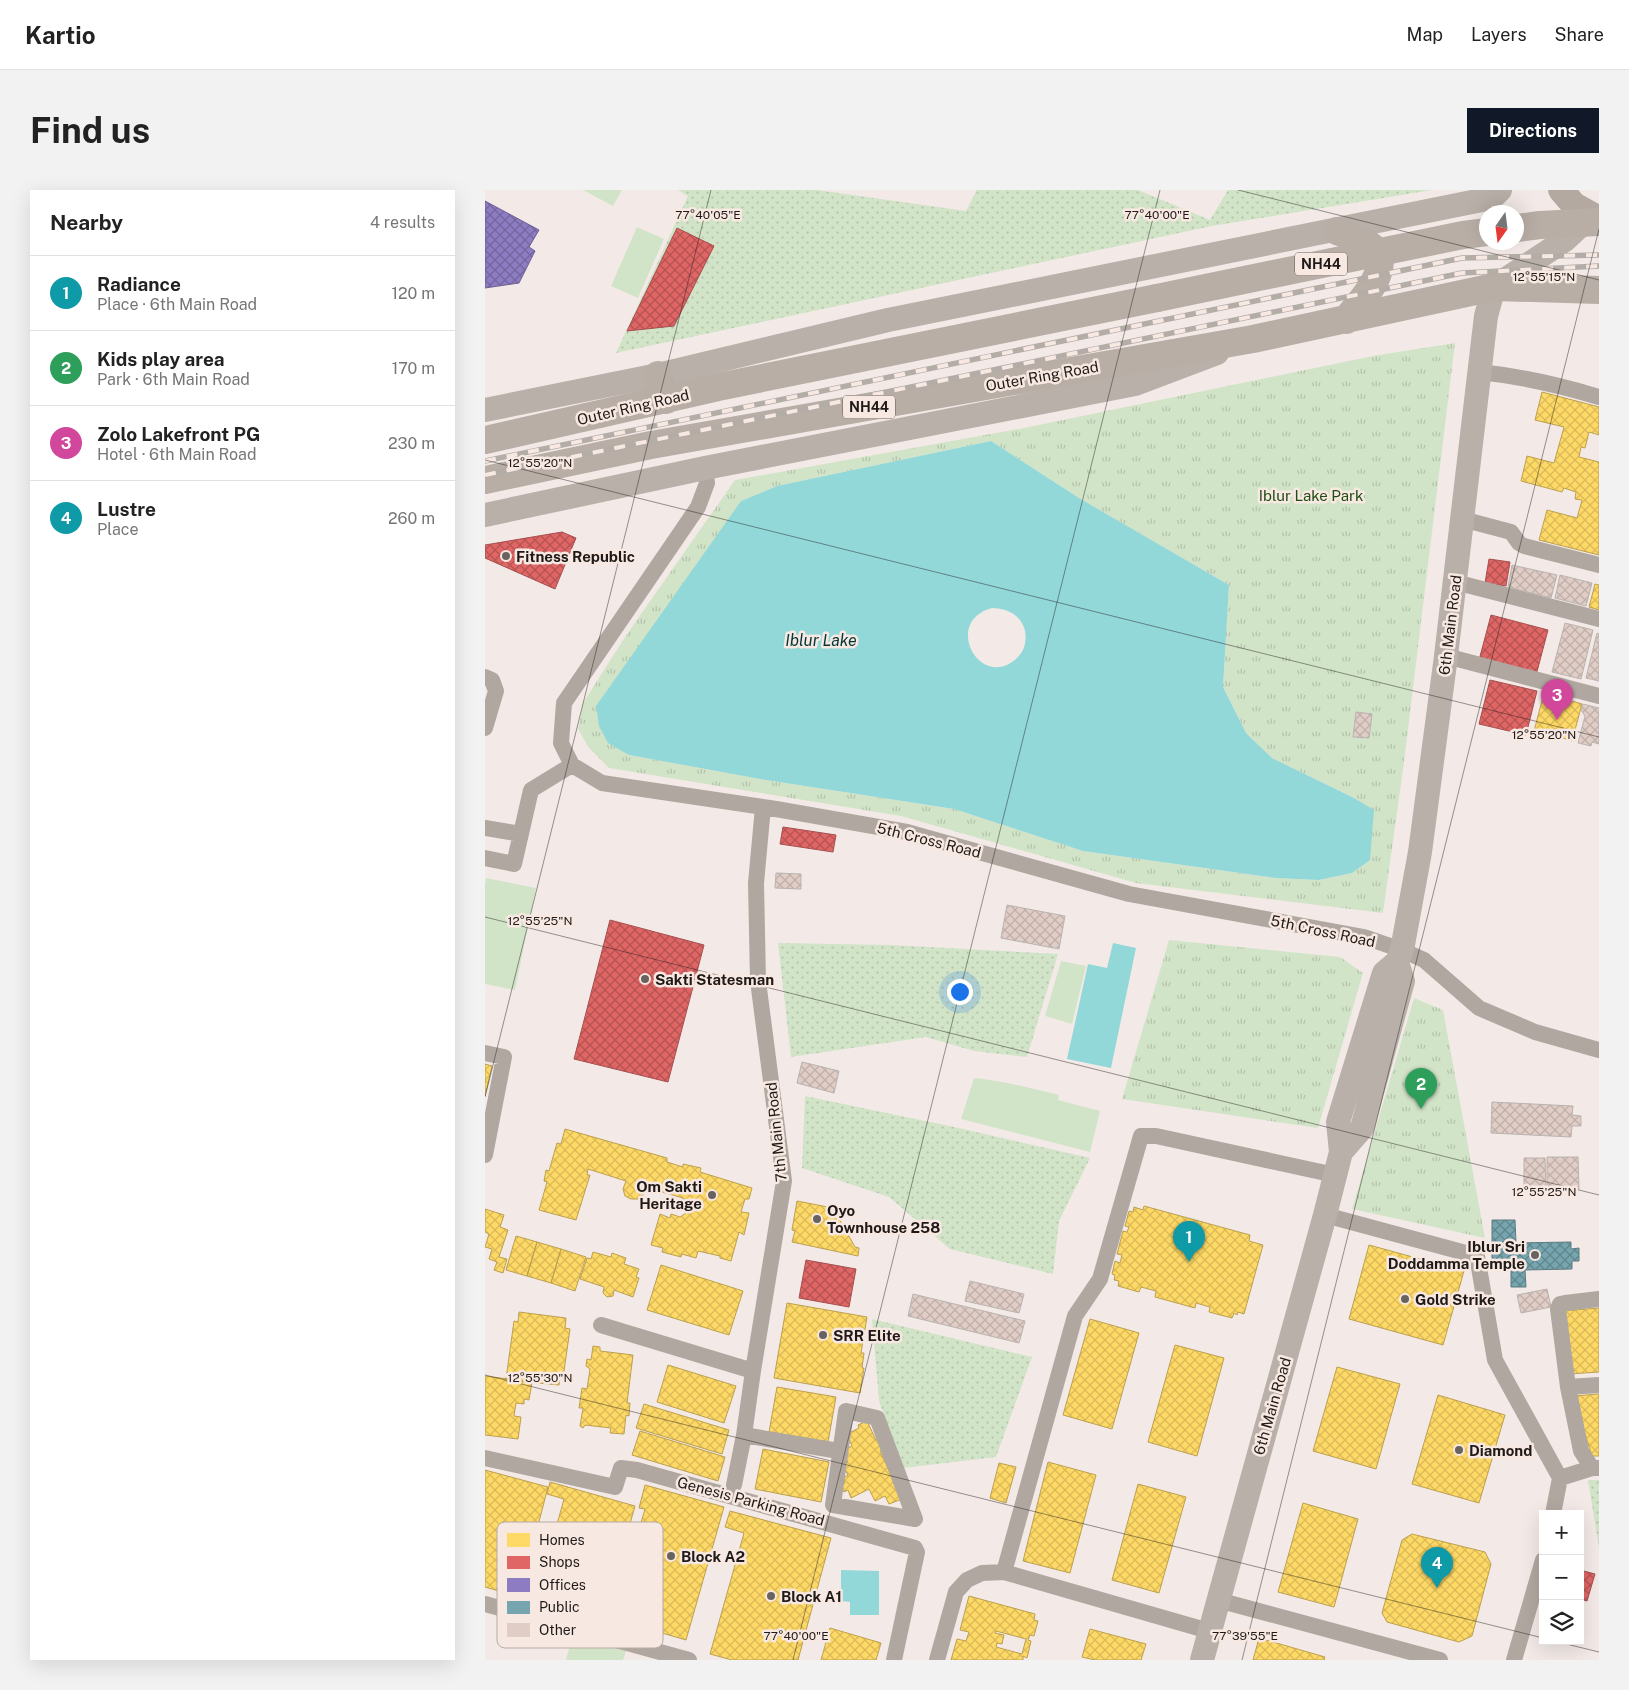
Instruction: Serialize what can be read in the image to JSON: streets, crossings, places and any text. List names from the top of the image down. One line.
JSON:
{"streets":{"highway":["NH44","Outer Ring Road"],"street":["6th Main Road","5th Cross Road","7th Main Road","Genesis Parking Road"]},"crossings":[["Outer Ring Road","6th Main Road"],["6th Main Road","5th Cross Road"],["5th Cross Road","7th Main Road"]],"water":["Iblur Lake"],"parks":["Iblur Lake Park"],"places":["Fitness Republic","Sakti Statesman","Om Sakti Heritage","Oyo Townhouse 258","Iblur Sri Doddamma Temple","Gold Strike","SRR Elite","Diamond","Block A2","Block A1"],"legend":["Homes","Shops","Offices","Public","Other"],"north":"bottom","page":{"header":"Kartio","nav":["Map","Layers","Share"],"buttons":"Directions","title":"Find us","heading":["Nearby","4 results"],"list":[{"mark":"1","name":"Radiance","note":"Place · 6th Main Road","value":"120 m"},{"mark":"2","name":"Kids play area","note":"Park · 6th Main Road","value":"170 m"},{"mark":"3","name":"Zolo Lakefront PG","note":"Hotel · 6th Main Road","value":"230 m"},{"mark":"4","name":"Lustre","note":"Place","value":"260 m"}],"pins":["3","2","1","4"],"map_buttons":["+","−"]},"coordinates":["77°40'05\"E","77°40'00\"E","12°55'15\"N","12°55'20\"N","12°55'25\"N","12°55'30\"N","77°39'55\"E"]}
